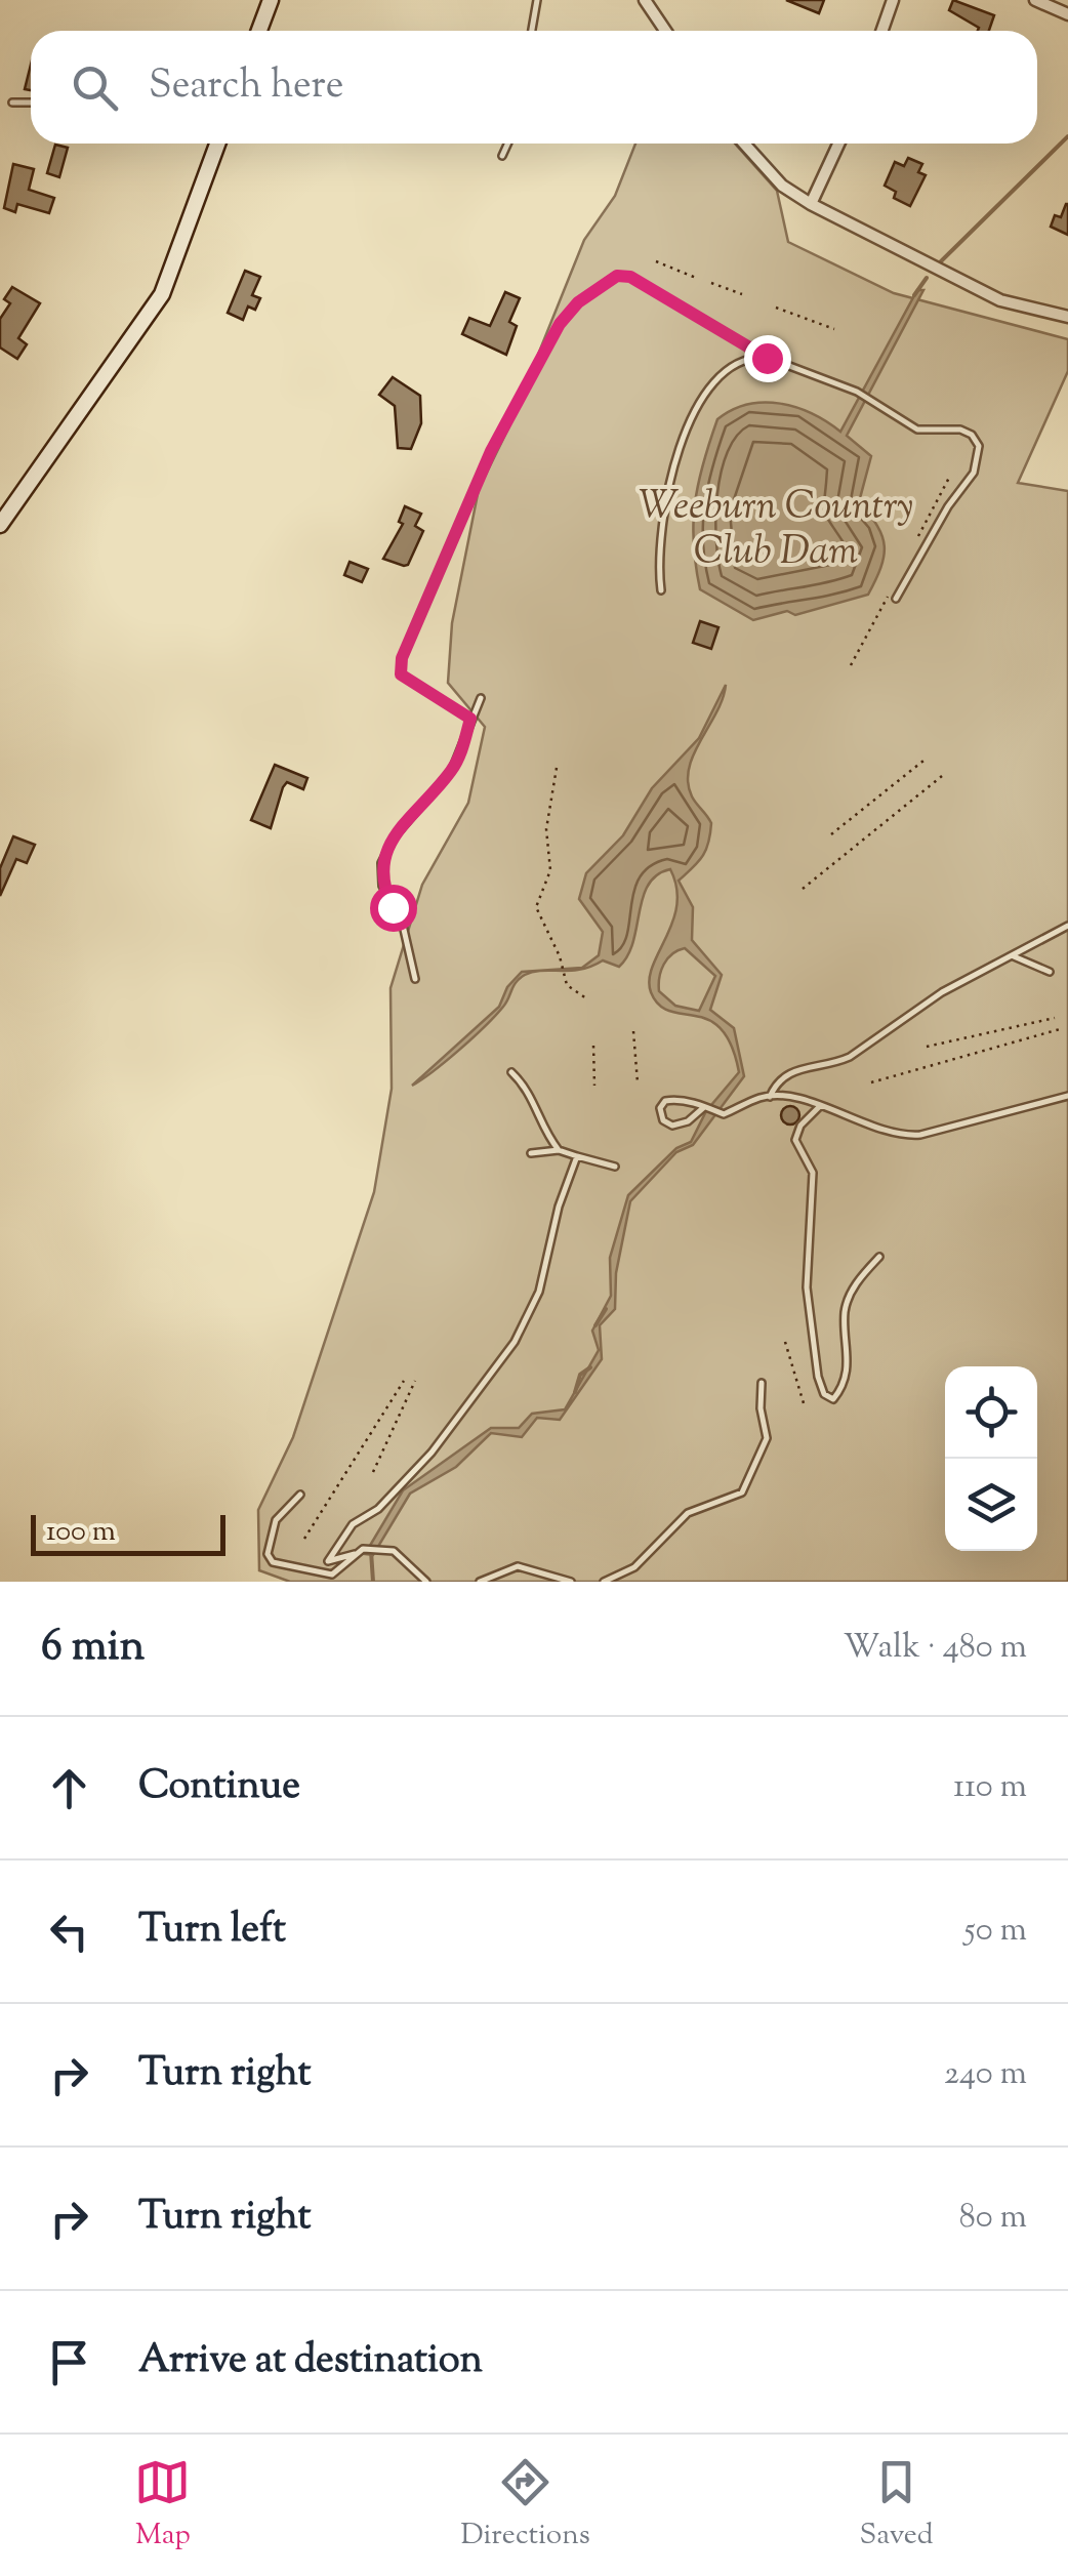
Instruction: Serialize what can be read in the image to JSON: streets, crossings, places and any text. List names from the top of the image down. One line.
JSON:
{"water":["Weeburn Country Club Dam"],"scale_bar":"100 m","page":{"search":"Search here","scale":"100 m","heading":["6 min","Walk · 480 m"],"list":[["Continue","110 m"],["Turn left","50 m"],["Turn right","240 m"],["Turn right","80 m"],"Arrive at destination"],"nav":["Map","Directions","Saved"]}}
